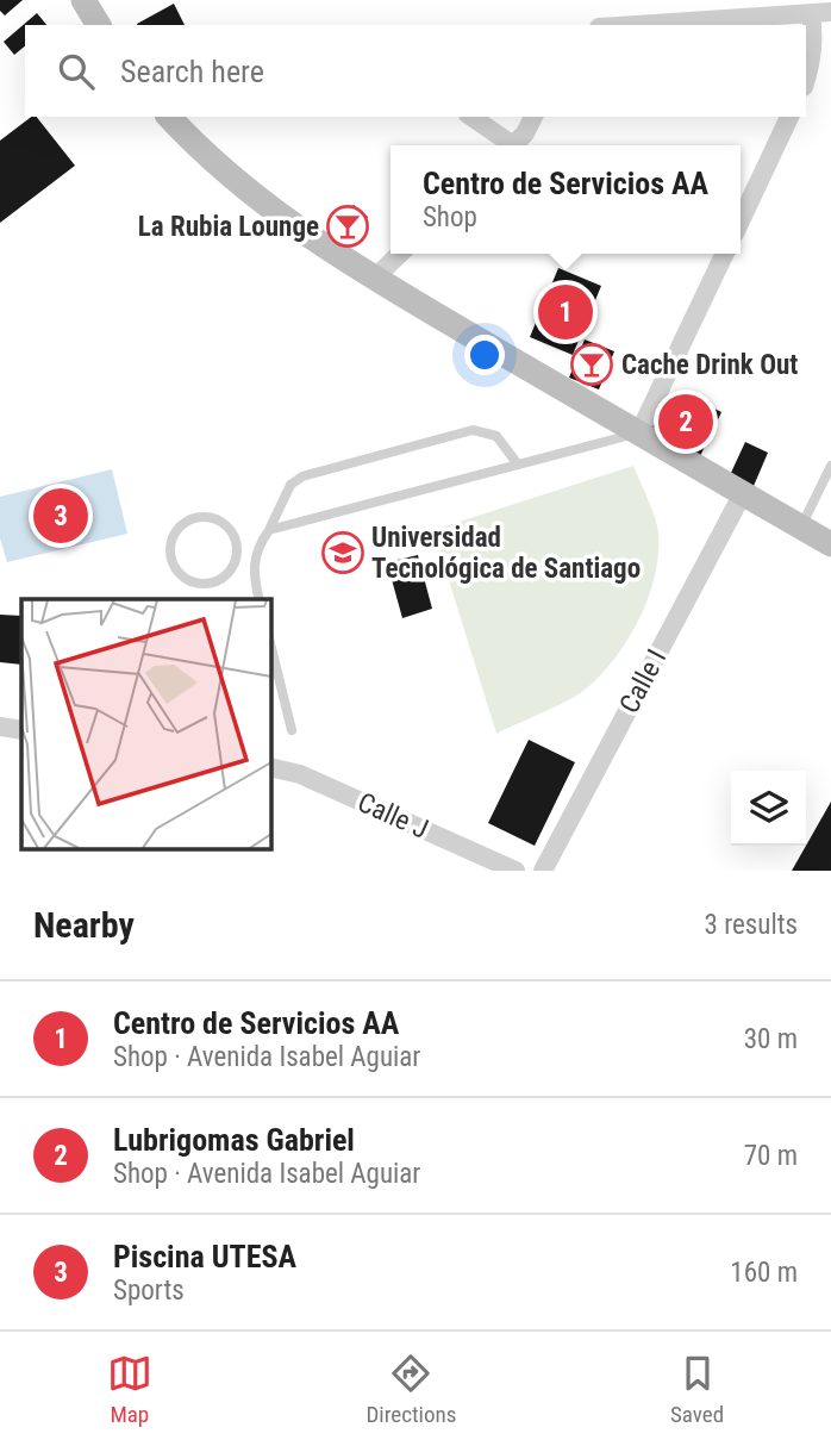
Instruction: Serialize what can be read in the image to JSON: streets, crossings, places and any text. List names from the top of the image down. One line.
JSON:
{"streets":{"street":["Calle I","Calle J"]},"places":{"bar":["La Rubia Lounge","Cache Drink Out"],"school or university":["Universidad Tecnológica de Santiago"]},"page":{"search":"Search here","popup":["Centro de Servicios AA","Shop"],"pins":["1","2","3"],"heading":["Nearby","3 results"],"list":[{"mark":"1","name":"Centro de Servicios AA","note":"Shop · Avenida Isabel Aguiar","value":"30 m"},{"mark":"2","name":"Lubrigomas Gabriel","note":"Shop · Avenida Isabel Aguiar","value":"70 m"},{"mark":"3","name":"Piscina UTESA","note":"Sports","value":"160 m"}],"nav":["Map","Directions","Saved"]}}
